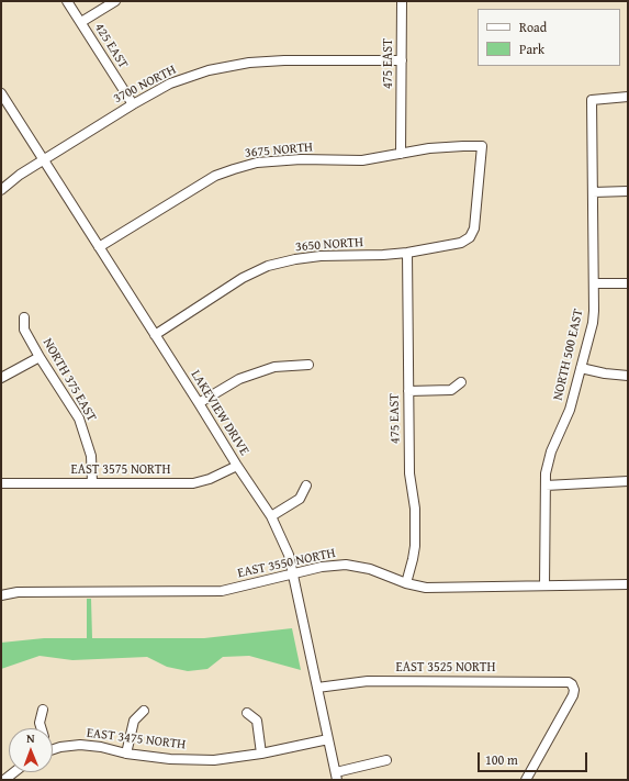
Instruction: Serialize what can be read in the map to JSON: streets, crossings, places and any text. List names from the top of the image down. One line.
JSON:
{"streets":{"street":["425 EAST","475 EAST","3700 NORTH","3675 NORTH","3650 NORTH","NORTH 500 EAST","NORTH 375 EAST","LAKEVIEW DRIVE","EAST 3575 NORTH","EAST 3550 NORTH","EAST 3525 NORTH","EAST 3475 NORTH"]},"crossings":[["425 EAST","3700 NORTH"],["475 EAST","3700 NORTH"],["475 EAST","3675 NORTH"],["475 EAST","3650 NORTH"],["475 EAST","EAST 3550 NORTH"],["3700 NORTH","LAKEVIEW DRIVE"],["3675 NORTH","3650 NORTH"],["3675 NORTH","LAKEVIEW DRIVE"],["3650 NORTH","LAKEVIEW DRIVE"],["NORTH 500 EAST","EAST 3550 NORTH"],["NORTH 375 EAST","EAST 3575 NORTH"],["LAKEVIEW DRIVE","EAST 3575 NORTH"],["LAKEVIEW DRIVE","EAST 3550 NORTH"],["LAKEVIEW DRIVE","EAST 3525 NORTH"],["LAKEVIEW DRIVE","EAST 3475 NORTH"]],"legend":["Road","Park"],"scale_bar":"100 m","north":"top"}
